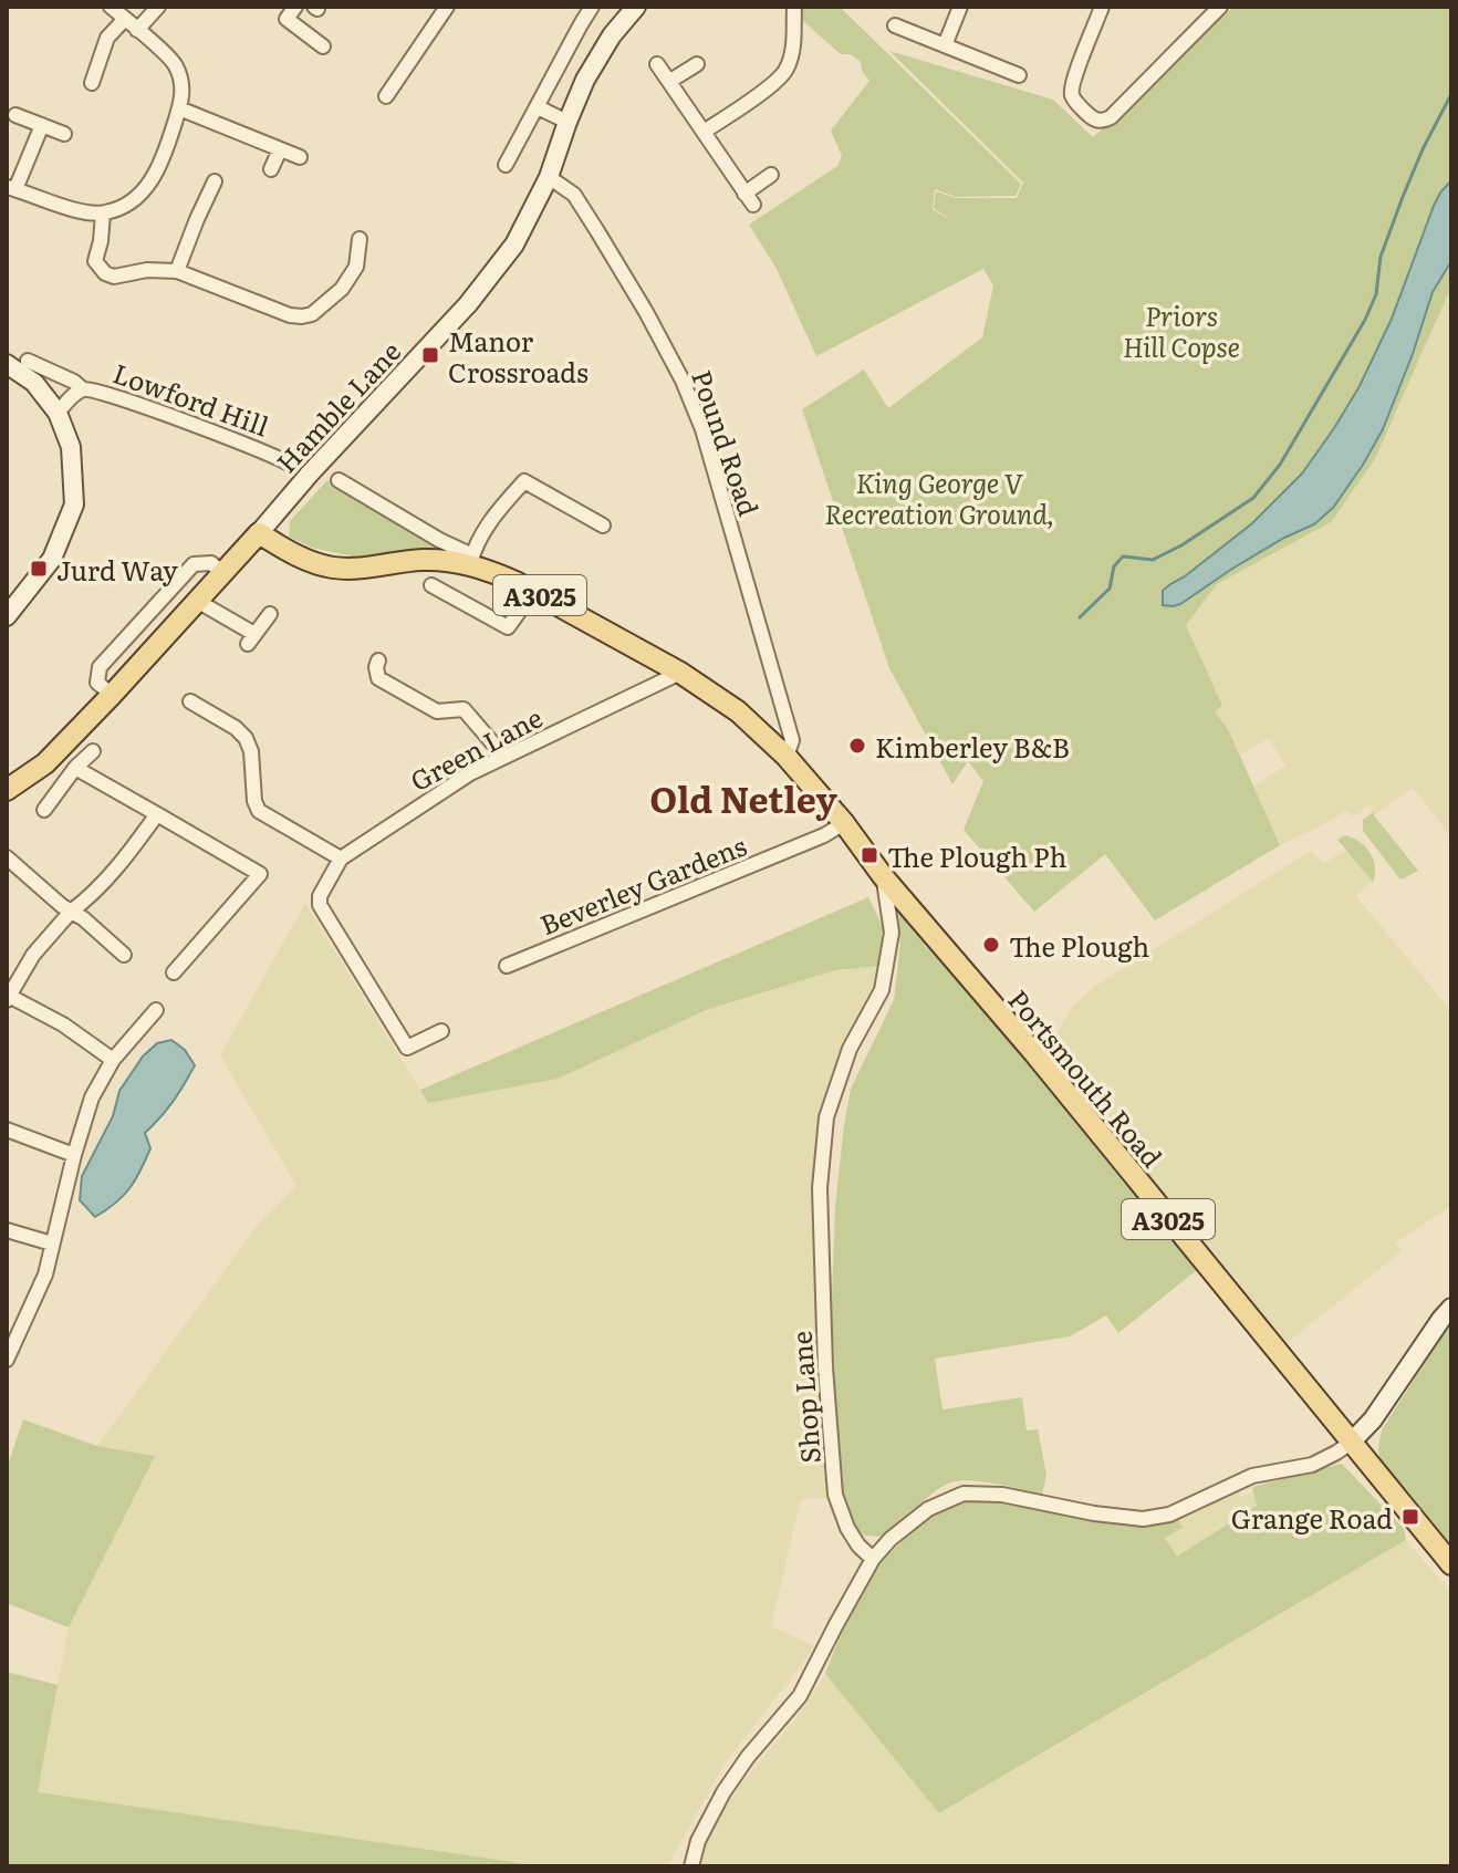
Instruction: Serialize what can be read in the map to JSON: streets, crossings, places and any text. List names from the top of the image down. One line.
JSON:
{"streets":{"main road":["Hamble Lane","A3025","Portsmouth Road"],"street":["Lowford Hill","Pound Road","Green Lane","Beverley Gardens","Shop Lane"]},"crossings":[["Hamble Lane","Pound Road"],["Hamble Lane","Portsmouth Road"],["Pound Road","Portsmouth Road"],["Green Lane","Portsmouth Road"],["Beverley Gardens","Portsmouth Road"],["Portsmouth Road","Shop Lane"]],"districts":["Old Netley"],"parks":["Priors Hill Copse","King George V Recreation Ground,"],"places":{"transit":["Manor Crossroads","Jurd Way","The Plough Ph","Grange Road"],"other":["Kimberley B&B","The Plough"]}}
